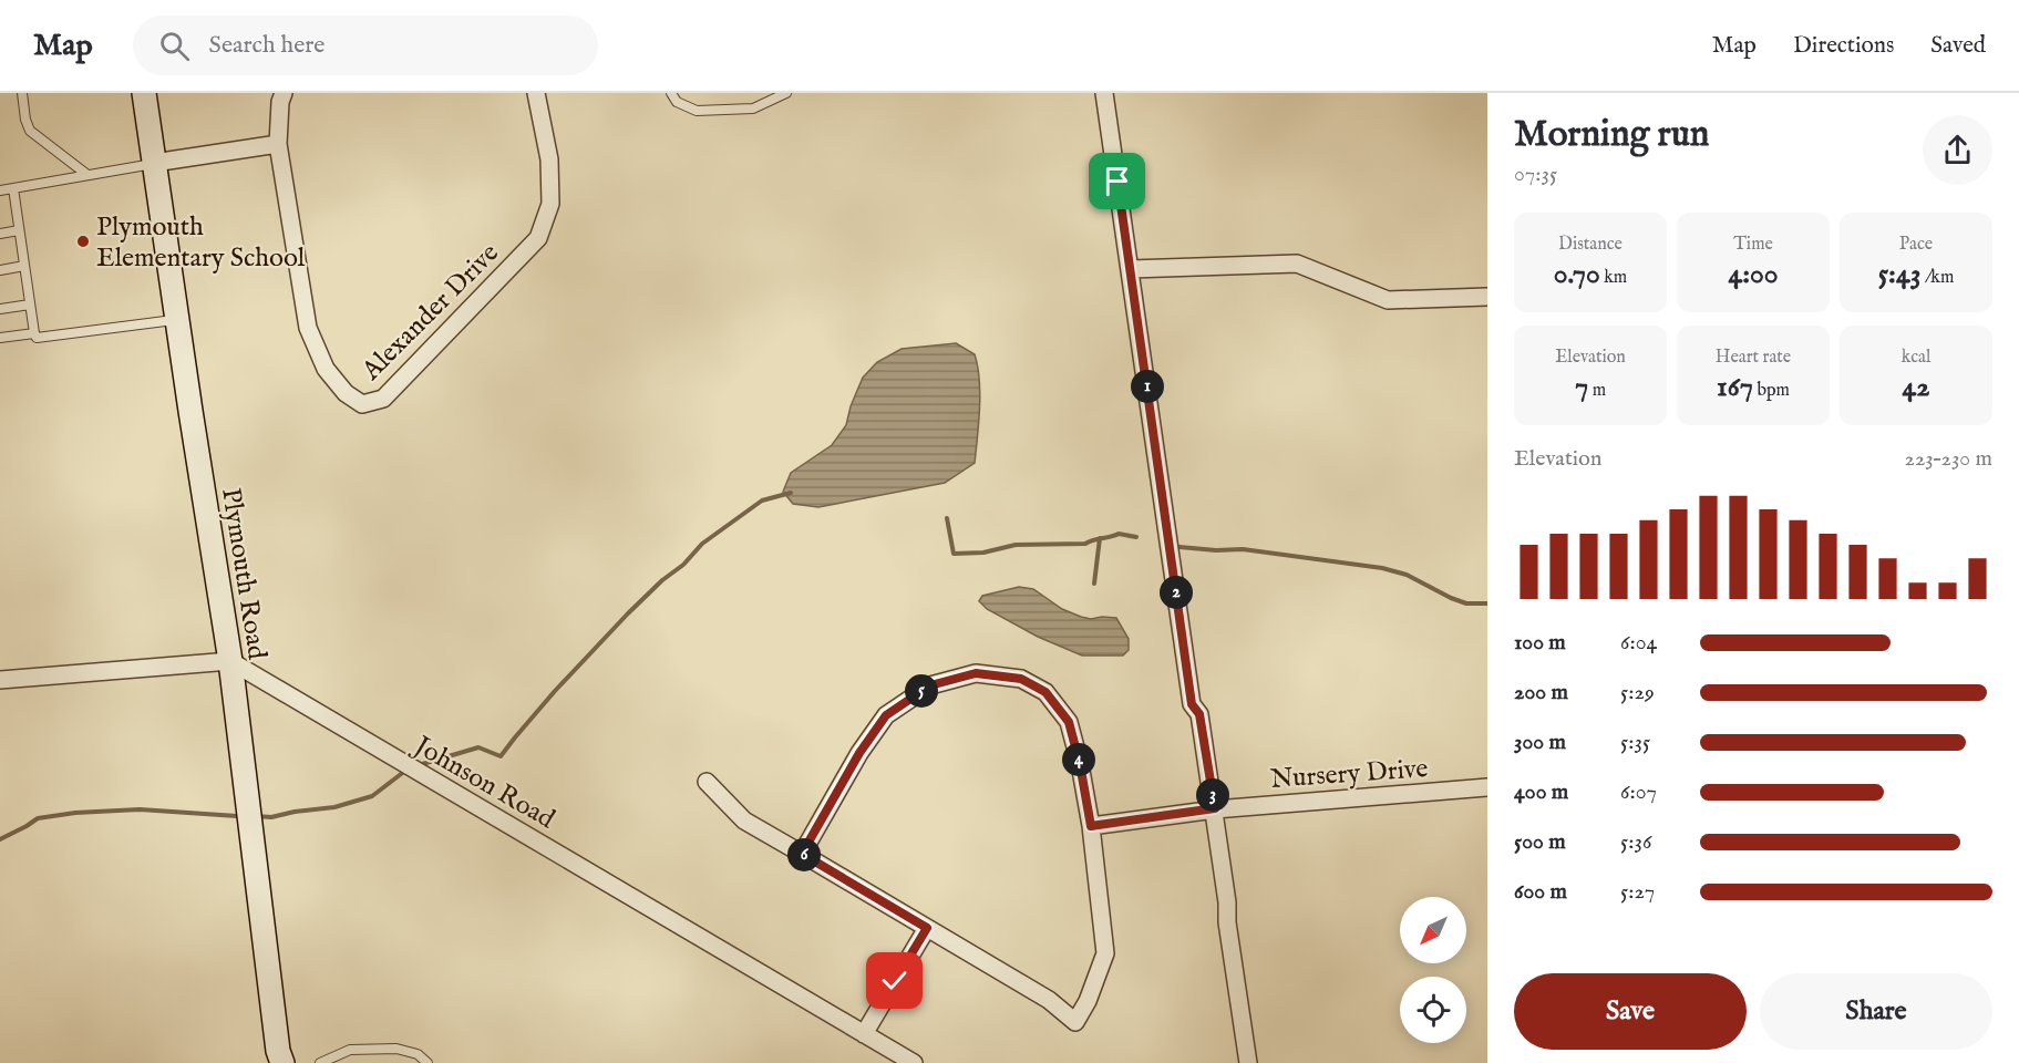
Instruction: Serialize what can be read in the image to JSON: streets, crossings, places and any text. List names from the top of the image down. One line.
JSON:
{"streets":{"main road":["Plymouth Road"],"street":["Alexander Drive","Nursery Drive","Johnson Road"]},"crossings":[["Plymouth Road","Johnson Road"]],"places":["Plymouth Elementary School"],"north":"bottom left","page":{"header":"Map","search":"Search here","nav":["Map","Directions","Saved"],"heading":["Morning run","07:35"],"stats":[["Distance","0.70 km"],["Time","4:00"],["Pace","5:43 /km"],["Elevation","7 m"],["Heart rate","167 bpm"],["kcal","42"]],"pins":["1","2","5","4","3","6"],"chart":["Elevation","223–230 m"],"list":[{"name":"100 m","note":"6:04"},{"name":"200 m","note":"5:29"},{"name":"300 m","note":"5:35"},{"name":"400 m","note":"6:07"},{"name":"500 m","note":"5:36"},{"name":"600 m","note":"5:27"}],"buttons":["Save","Share"]}}
